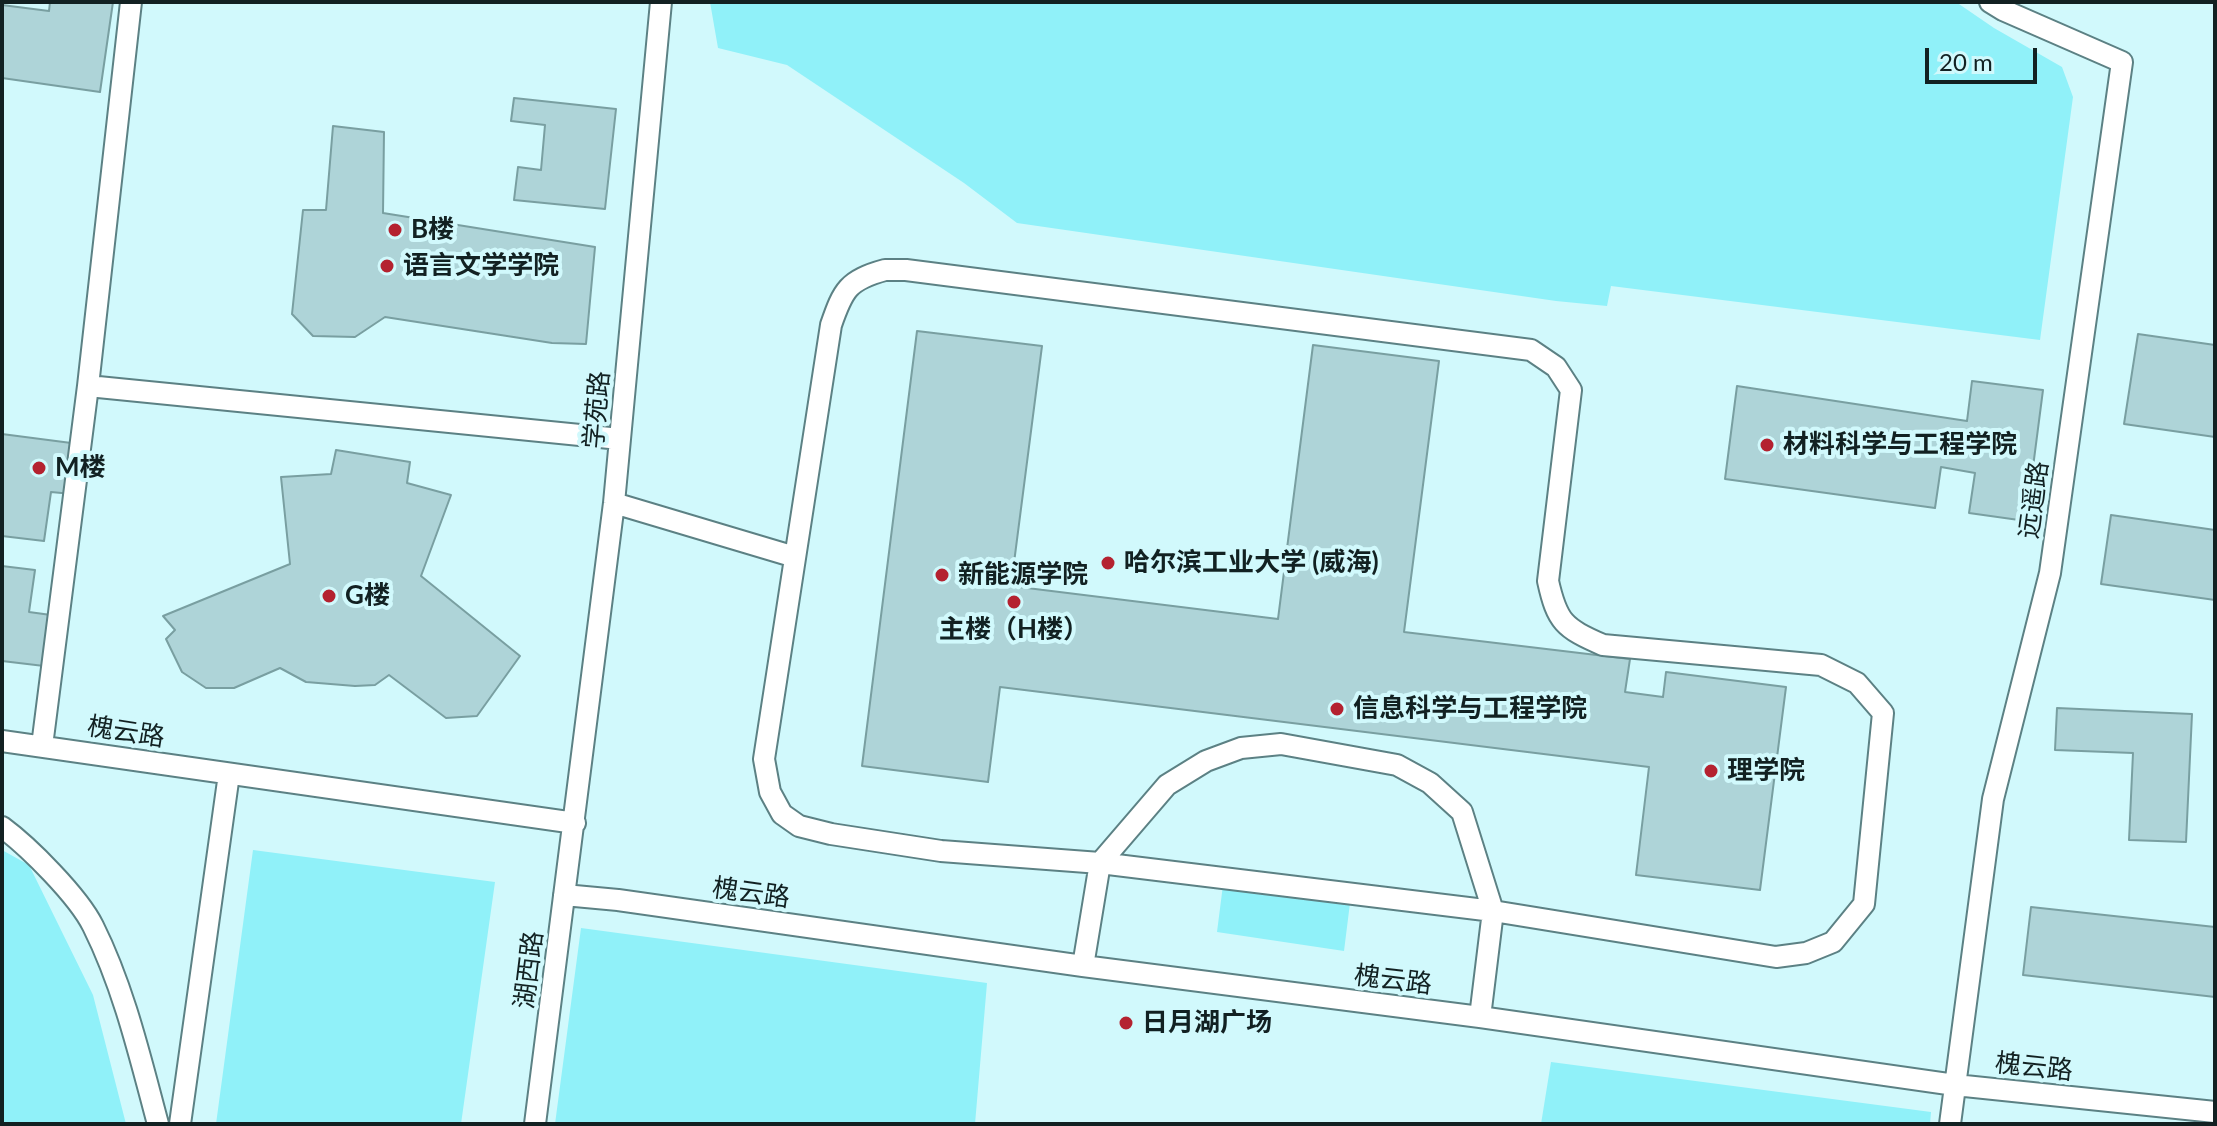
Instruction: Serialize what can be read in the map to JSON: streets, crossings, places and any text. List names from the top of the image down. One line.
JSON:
{"streets":{"lane":["学苑路","远遥路","槐云路","湖西路"]},"crossings":[["学苑路","槐云路"],["学苑路","湖西路"],["远遥路","槐云路"],["槐云路","湖西路"]],"places":["B楼","语言文学学院","材料科学与工程学院","M楼","哈尔滨工业大学 (威海)","新能源学院","G楼","主楼（H楼）","信息科学与工程学院","理学院","日月湖广场"],"scale_bar":"20 m"}
